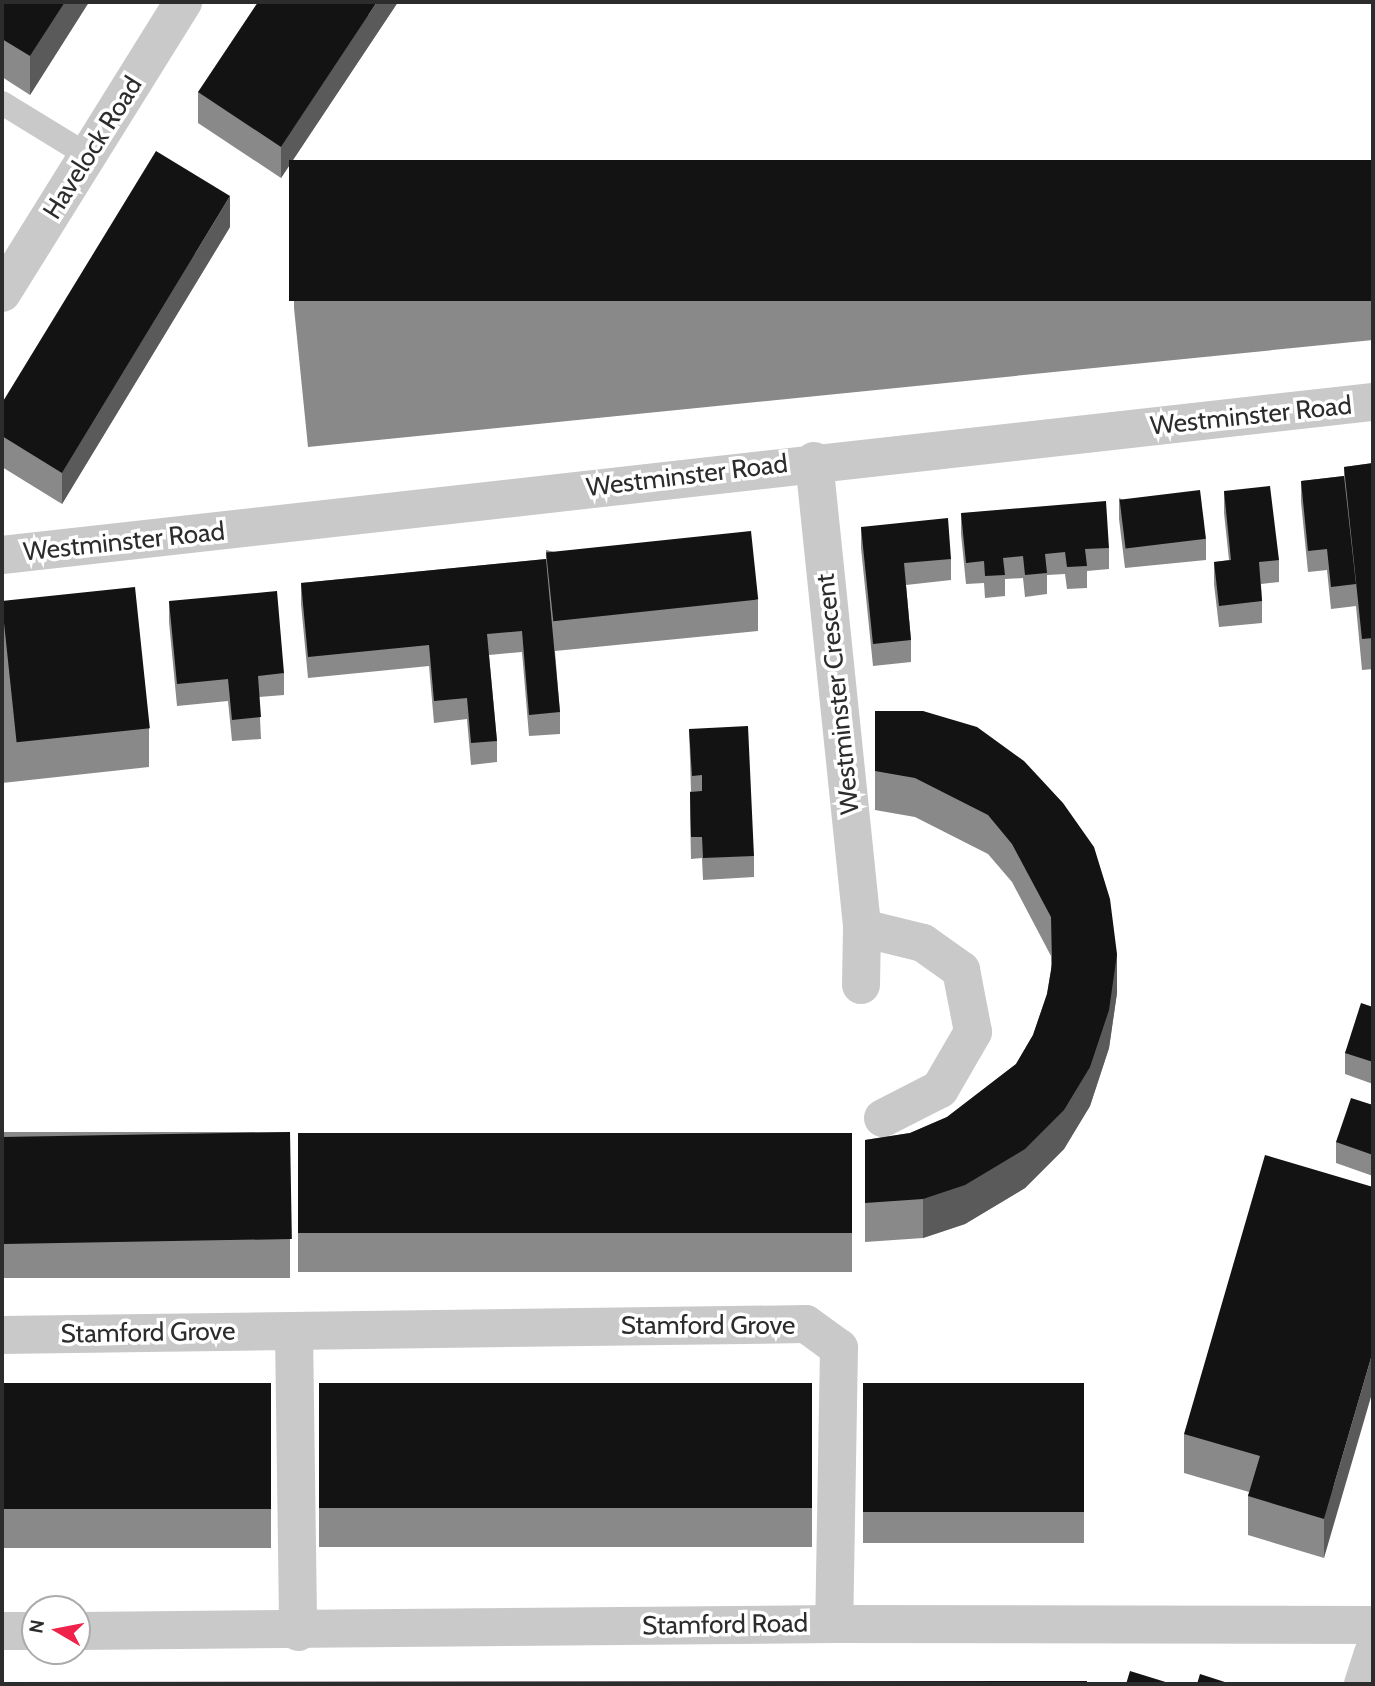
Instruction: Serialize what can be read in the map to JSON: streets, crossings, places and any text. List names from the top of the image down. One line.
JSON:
{"streets":{"street":["Havelock Road","Westminster Road","Westminster Crescent","Stamford Grove","Stamford Road"]},"crossings":[["Westminster Road","Westminster Crescent"],["Stamford Grove","Stamford Road"]],"north":"left"}
